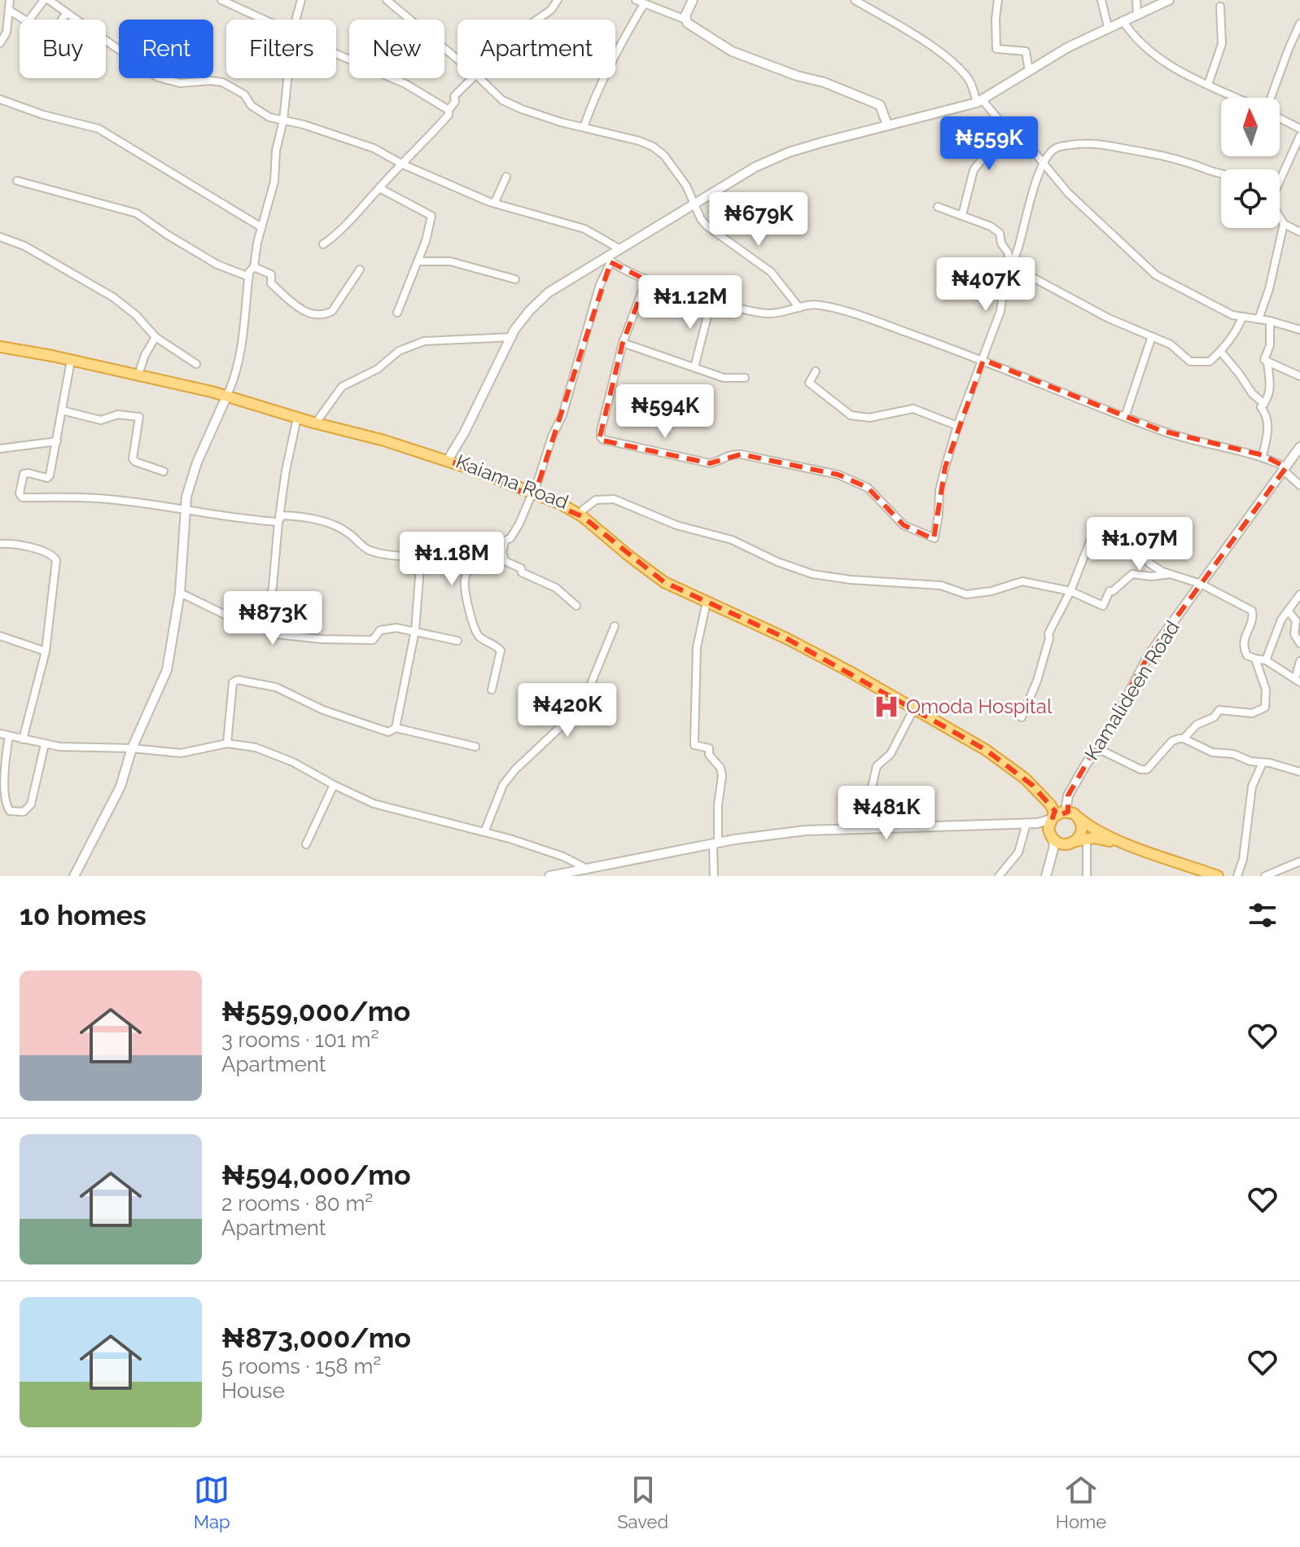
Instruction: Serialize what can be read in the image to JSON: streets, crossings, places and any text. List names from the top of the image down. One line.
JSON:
{"streets":{"highway":["Kaiama Road"],"street":["Kamalideen Road"]},"crossings":[["Kaiama Road","Kamalideen Road"]],"places":{"hospital":["Omoda Hospital"]},"north":"top","page":{"chip":["Buy","Rent","Filters","New","Apartment"],"price":["₦559K","₦679K","₦407K","₦1.12M","₦594K","₦1.07M","₦1.18M","₦873K","₦420K","₦481K"],"heading":"10 homes","list":[{"name":"₦559,000/mo","note":"3 rooms · 101 m² · Apartment"},{"name":"₦594,000/mo","note":"2 rooms · 80 m² · Apartment"},{"name":"₦873,000/mo","note":"5 rooms · 158 m² · House"}],"tabs":["Map","Saved","Home"]}}
